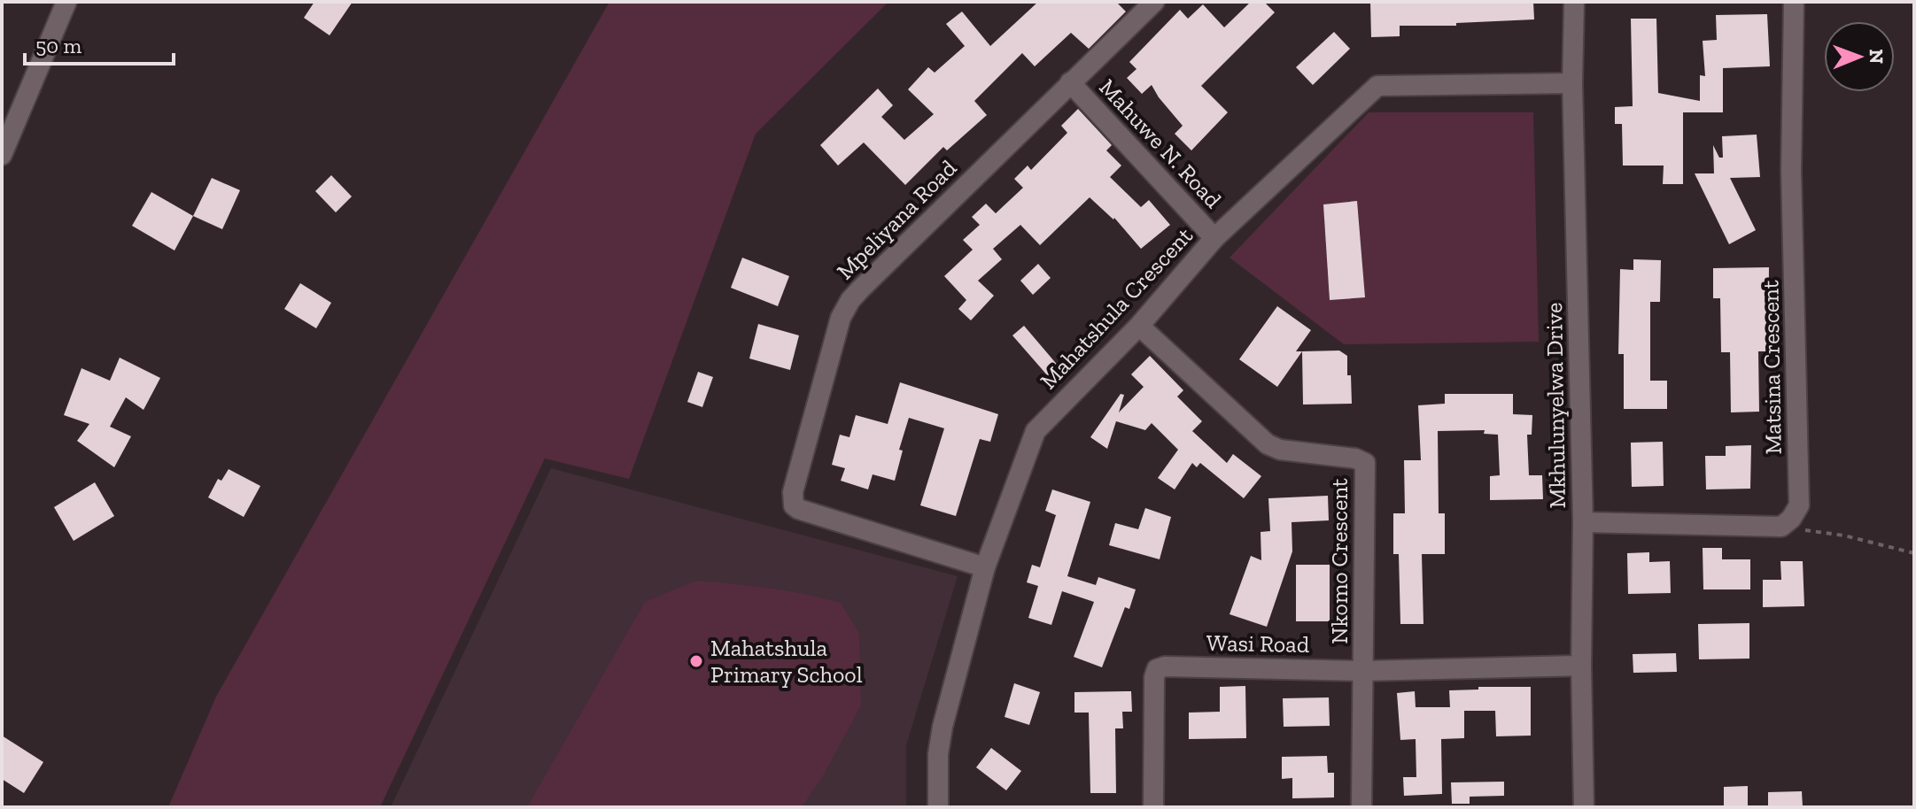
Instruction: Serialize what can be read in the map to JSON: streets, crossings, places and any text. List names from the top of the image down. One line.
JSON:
{"streets":{"street":["Mahuwe N. Road","Mpeliyana Road","Mahatshula Crescent","Matsina Crescent","Mkhulunyelwa Drive","Nkomo Crescent","Wasi Road"]},"crossings":[["Mahuwe N. Road","Mpeliyana Road"],["Mahuwe N. Road","Mahatshula Crescent"],["Mpeliyana Road","Mahatshula Crescent"],["Mahatshula Crescent","Mkhulunyelwa Drive"],["Mahatshula Crescent","Nkomo Crescent"],["Mkhulunyelwa Drive","Wasi Road"],["Nkomo Crescent","Wasi Road"]],"places":["Mahatshula Primary School"],"scale_bar":"50 m","north":"right"}
